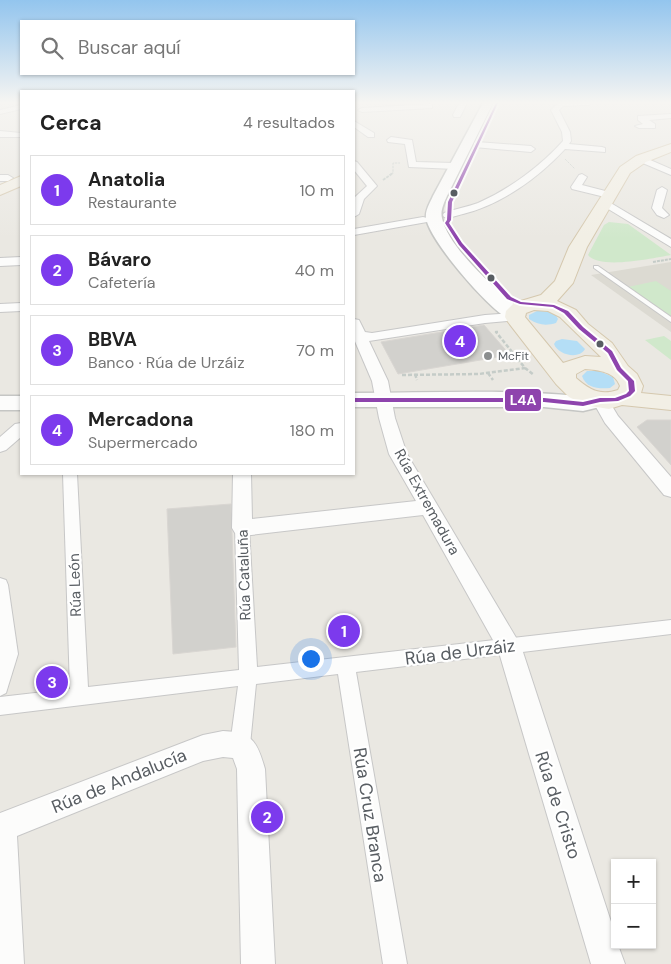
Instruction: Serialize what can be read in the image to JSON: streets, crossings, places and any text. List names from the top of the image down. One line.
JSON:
{"streets":{"street":["Rúa Extremadura","Rúa Cataluña","Rúa León","Rúa de Urzáiz","Rúa de Andalucía","Rúa de Cristo","Rúa Cruz Branca"]},"crossings":[["Rúa Extremadura","Rúa de Urzáiz"],["Rúa Extremadura","Rúa de Cristo"],["Rúa Cataluña","Rúa de Urzáiz"],["Rúa León","Rúa de Urzáiz"],["Rúa de Urzáiz","Rúa de Cristo"],["Rúa de Urzáiz","Rúa Cruz Branca"]],"places":["McFit"],"lines":["transit line L4A"],"page":{"search":"Buscar aquí","heading":["Cerca","4 resultados"],"list":[{"mark":"1","name":"Anatolia","note":"Restaurante","value":"10 m"},{"mark":"2","name":"Bávaro","note":"Cafetería","value":"40 m"},{"mark":"3","name":"BBVA","note":"Banco · Rúa de Urzáiz","value":"70 m"},{"mark":"4","name":"Mercadona","note":"Supermercado","value":"180 m"}],"pins":["4","1","3","2"],"map_buttons":["+","−"]}}
